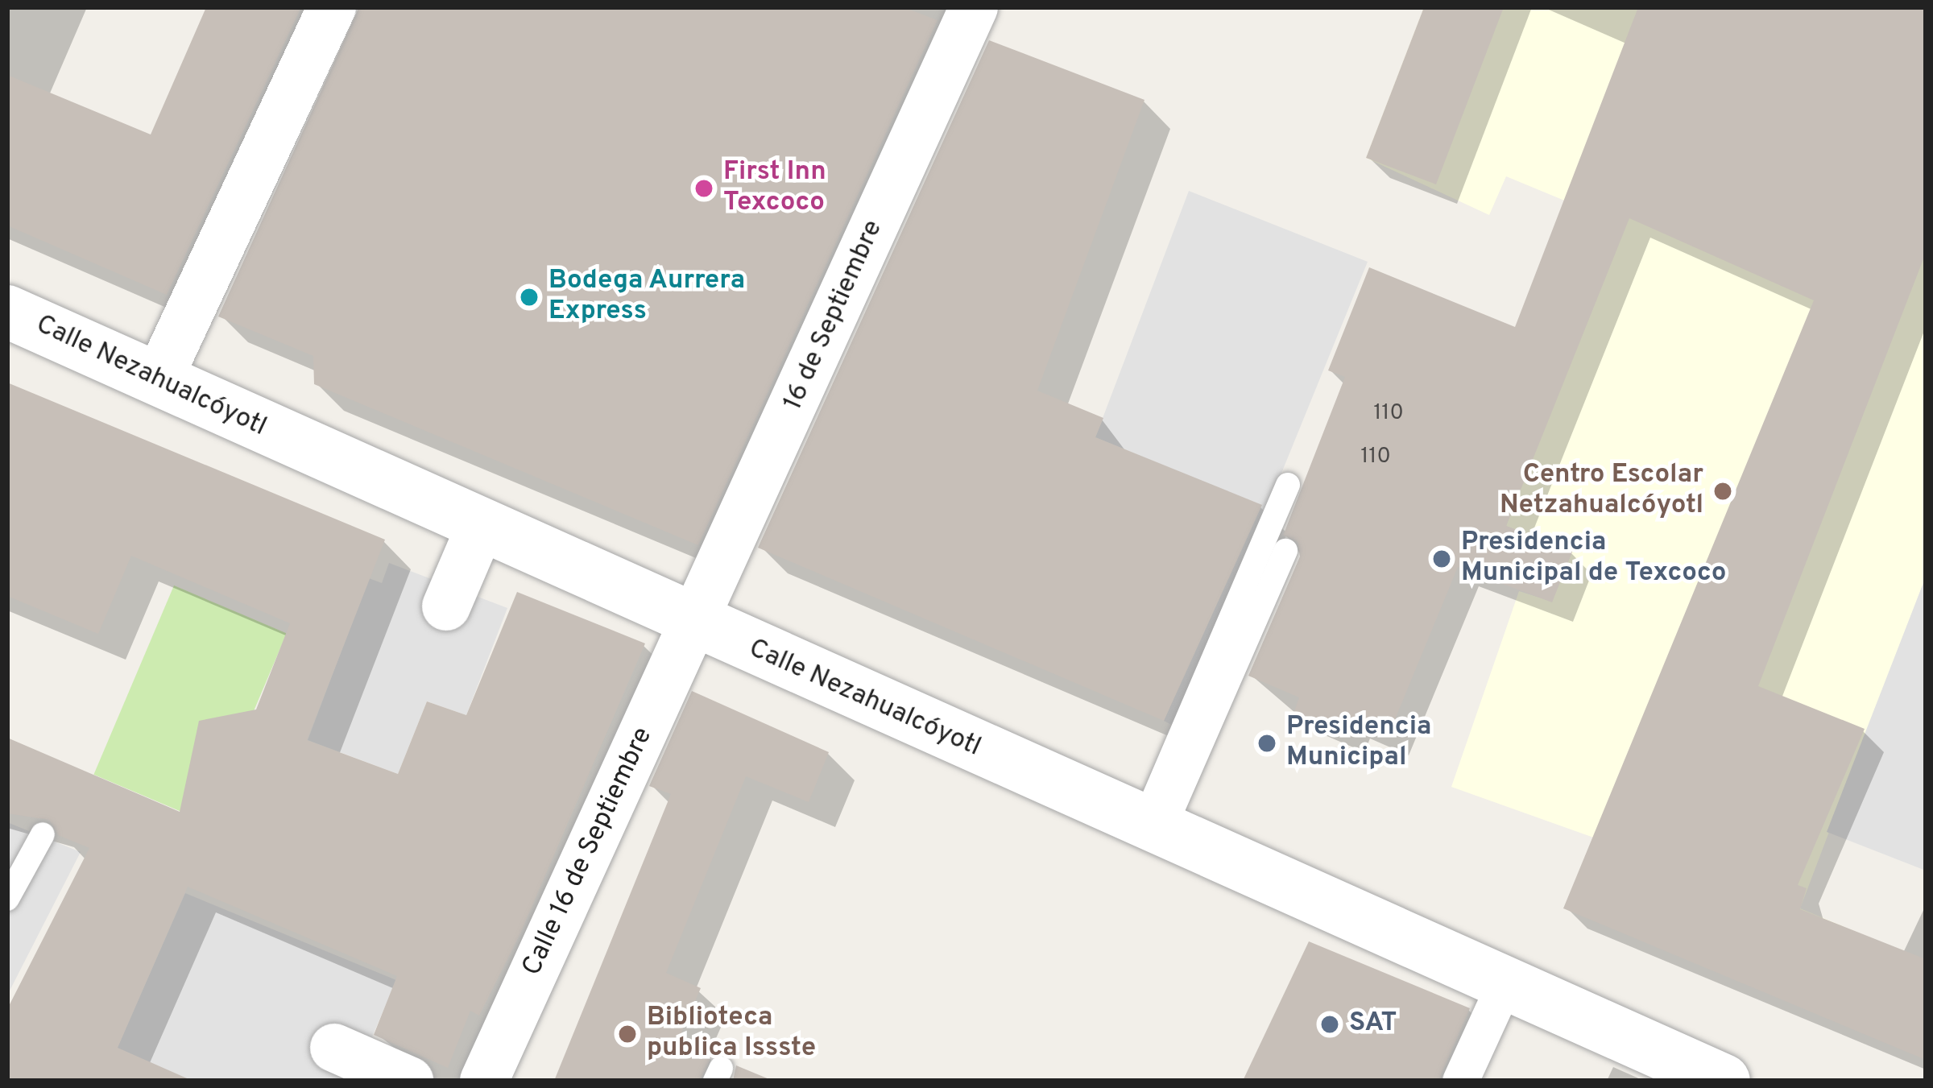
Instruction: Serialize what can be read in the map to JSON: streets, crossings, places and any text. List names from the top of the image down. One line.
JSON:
{"streets":{"street":["16 de Septiembre","Calle Nezahualcóyotl","Calle 16 de Septiembre"]},"crossings":[["16 de Septiembre","Calle Nezahualcóyotl"],["16 de Septiembre","Calle 16 de Septiembre"],["Calle Nezahualcóyotl","Calle 16 de Septiembre"]],"places":["First Inn Texcoco","Bodega Aurrera Express","Centro Escolar Netzahualcóyotl","Presidencia Municipal de Texcoco","Presidencia Municipal","SAT","Biblioteca publica Issste"],"house_numbers":["110","110"]}
